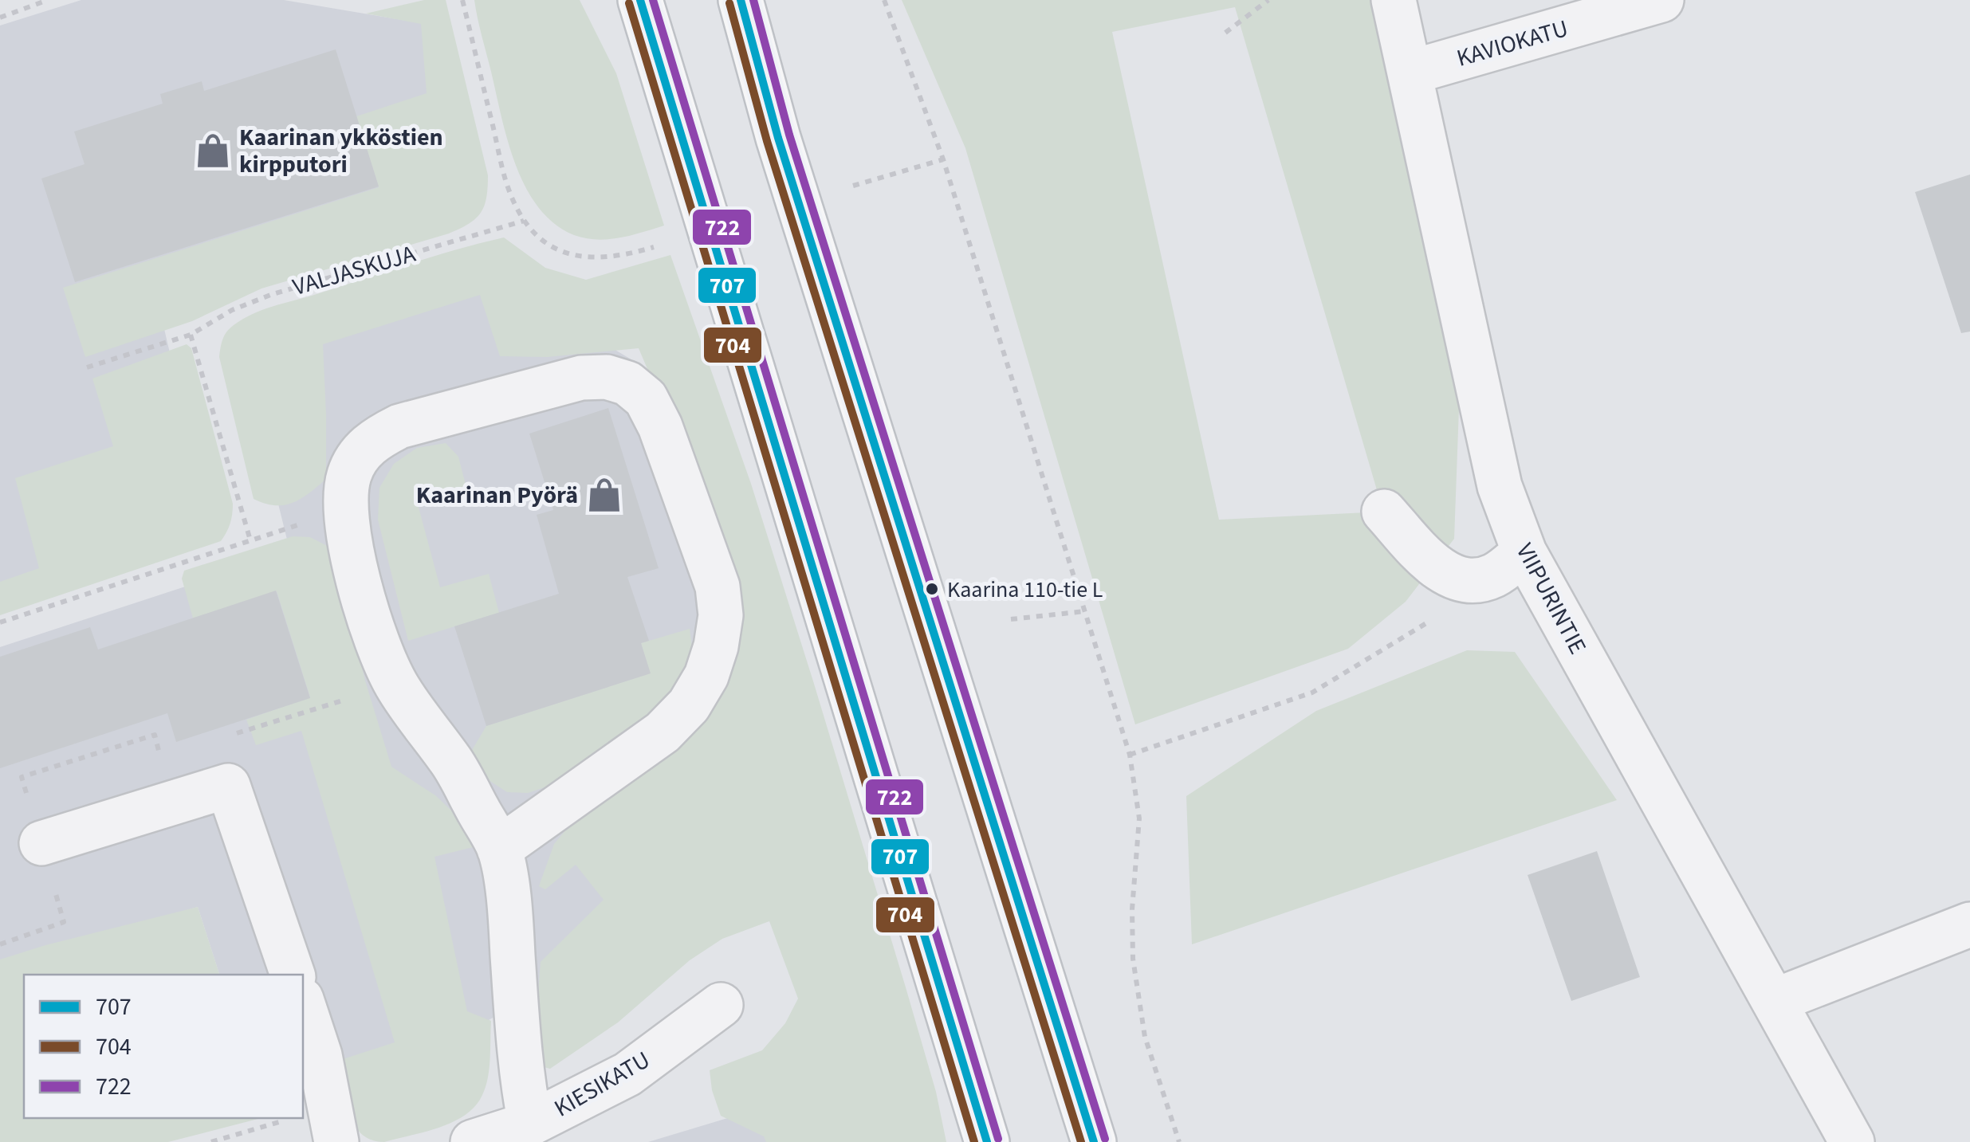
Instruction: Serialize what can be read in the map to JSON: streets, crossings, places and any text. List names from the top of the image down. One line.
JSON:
{"streets":{"street":["KAVIOKATU","VIIPURINTIE","KIESIKATU"],"path":["VALJASKUJA"]},"crossings":[["KAVIOKATU","VIIPURINTIE"]],"places":{"shop":["Kaarinan ykköstien kirpputori","Kaarinan Pyörä"],"other":["Kaarina 110-tie L"]},"lines":["transit line 707","transit line 722","transit line 704"],"legend":["707","704","722"]}
